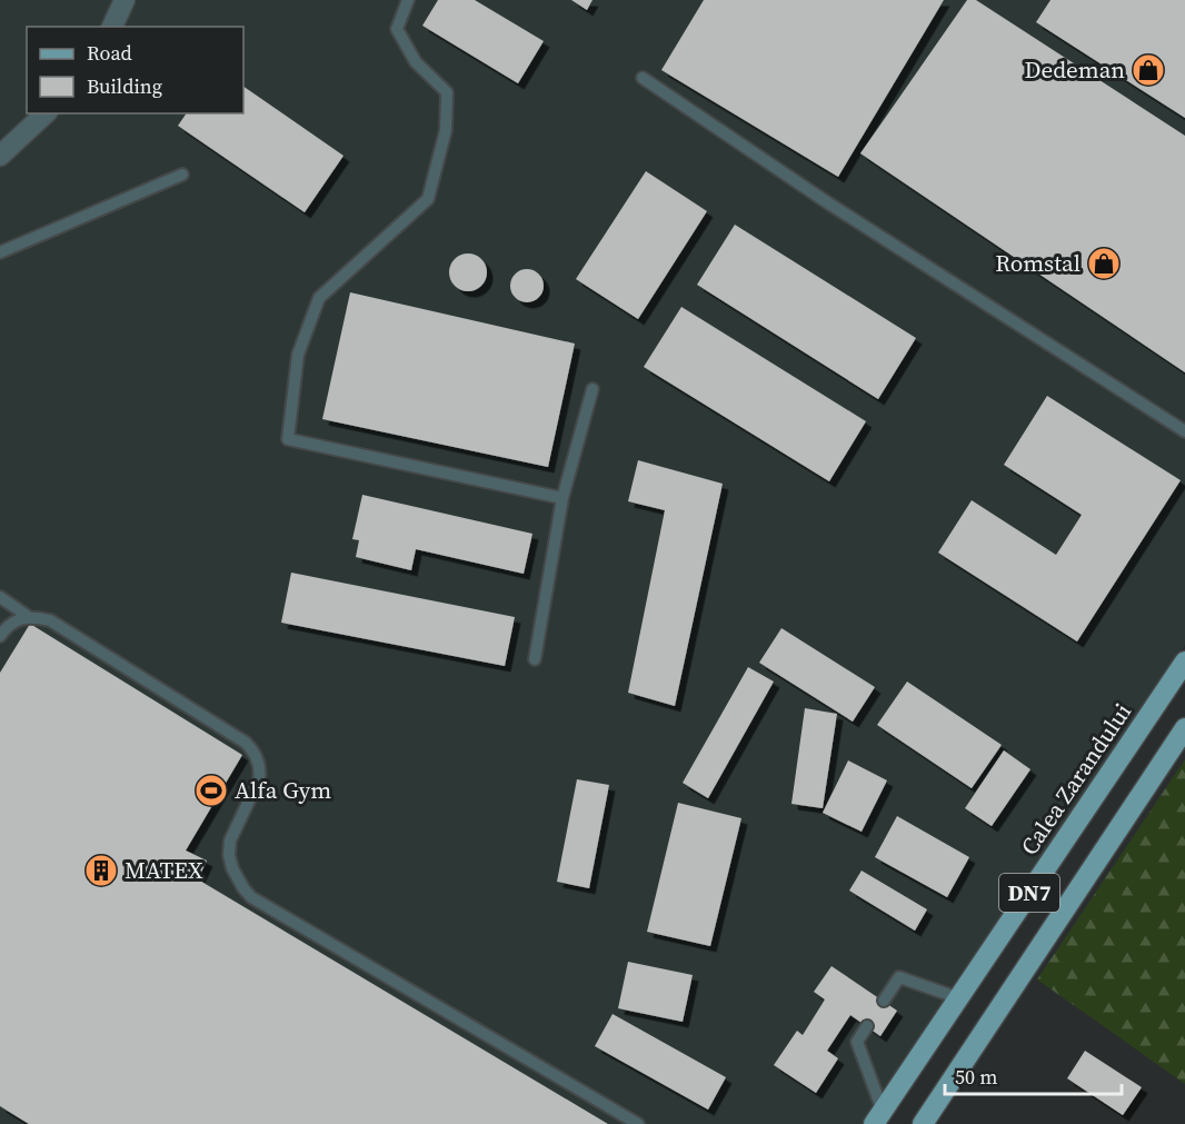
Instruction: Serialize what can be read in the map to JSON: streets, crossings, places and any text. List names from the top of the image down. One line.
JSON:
{"streets":{"main road":["Calea Zarandului","DN7"]},"places":{"shop":["Dedeman","Romstal"],"sports":["Alfa Gym"],"building":["MATEX"]},"legend":["Road","Building"],"scale_bar":"50 m"}
